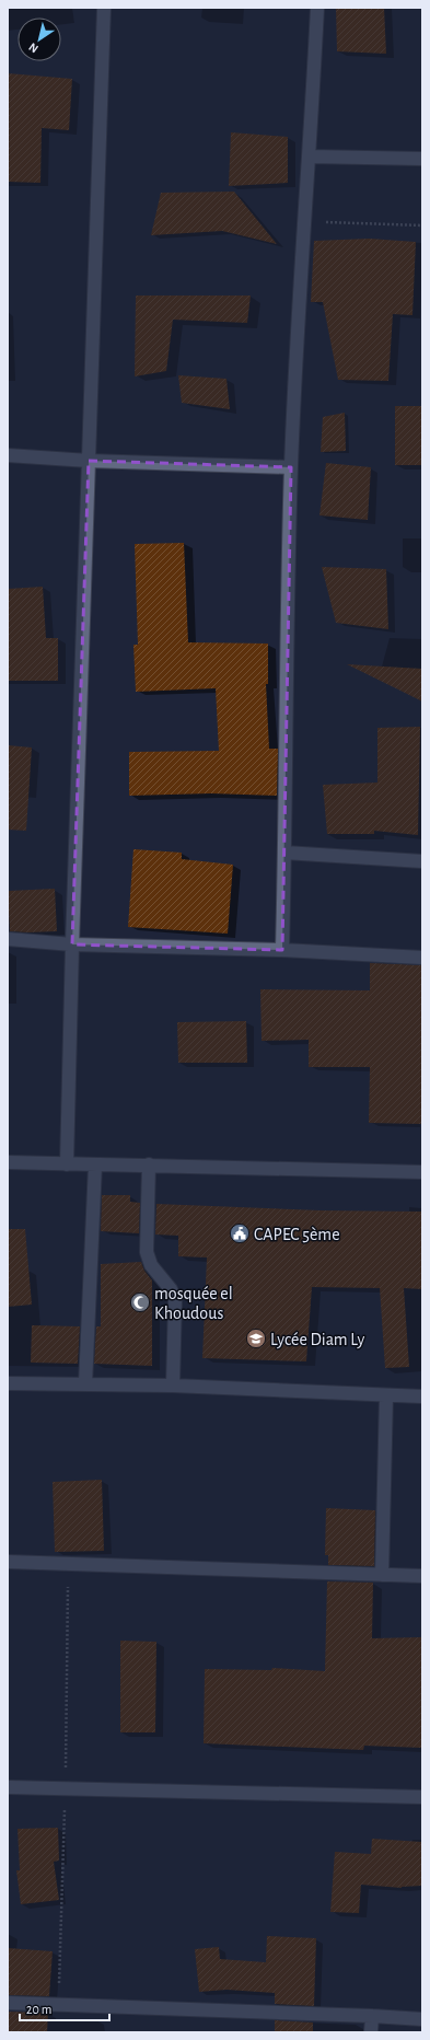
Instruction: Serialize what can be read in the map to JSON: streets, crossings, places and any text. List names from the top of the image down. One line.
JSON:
{"places":{"public building":["CAPEC 5ème"],"mosque":["mosquée el Khoudous"],"school or university":["Lycée Diam Ly"]},"scale_bar":"20 m","north":"bottom left"}
